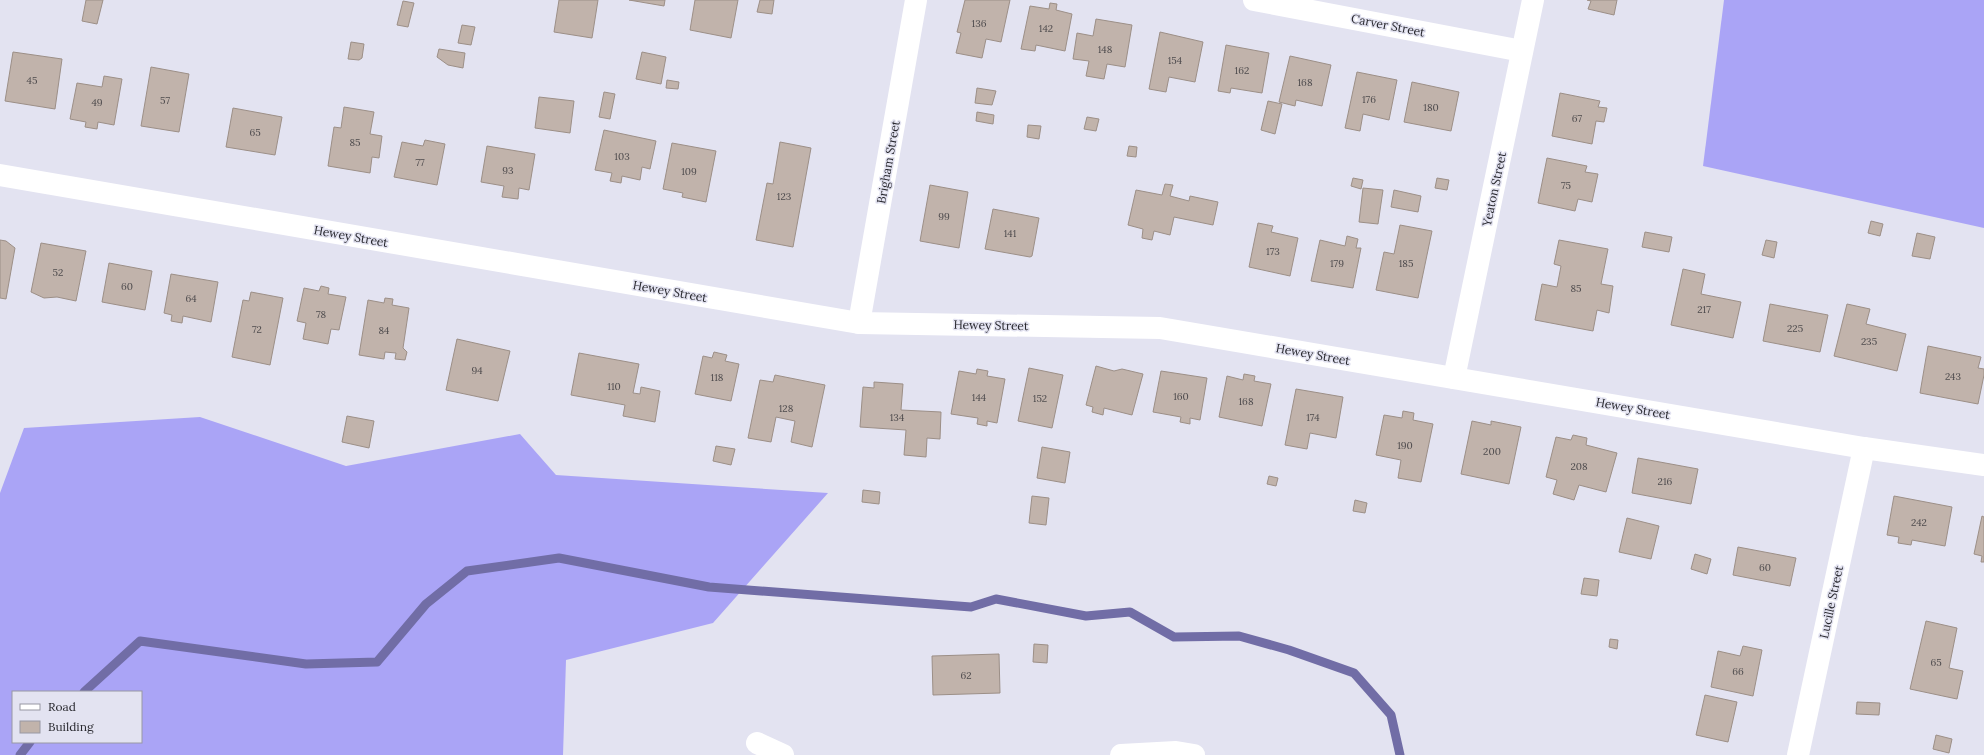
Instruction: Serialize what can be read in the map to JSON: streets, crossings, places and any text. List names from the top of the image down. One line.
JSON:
{"streets":{"street":["Carver Street","Brigham Street","Yeaton Street","Hewey Street","Lucille Street"]},"crossings":[["Carver Street","Yeaton Street"],["Brigham Street","Hewey Street"],["Yeaton Street","Hewey Street"],["Hewey Street","Lucille Street"]],"house_numbers":["136","142","148","154","162","45","168","176","57","49","180","67","65","85","103","77","93","109","75","123","99","141","173","179","185","52","60","85","64","217","78","225","72","84","235","94","243","118","110","160","144","152","168","128","134","174","190","200","208","216","242","60","65","66","62"],"legend":["Road","Building"]}
